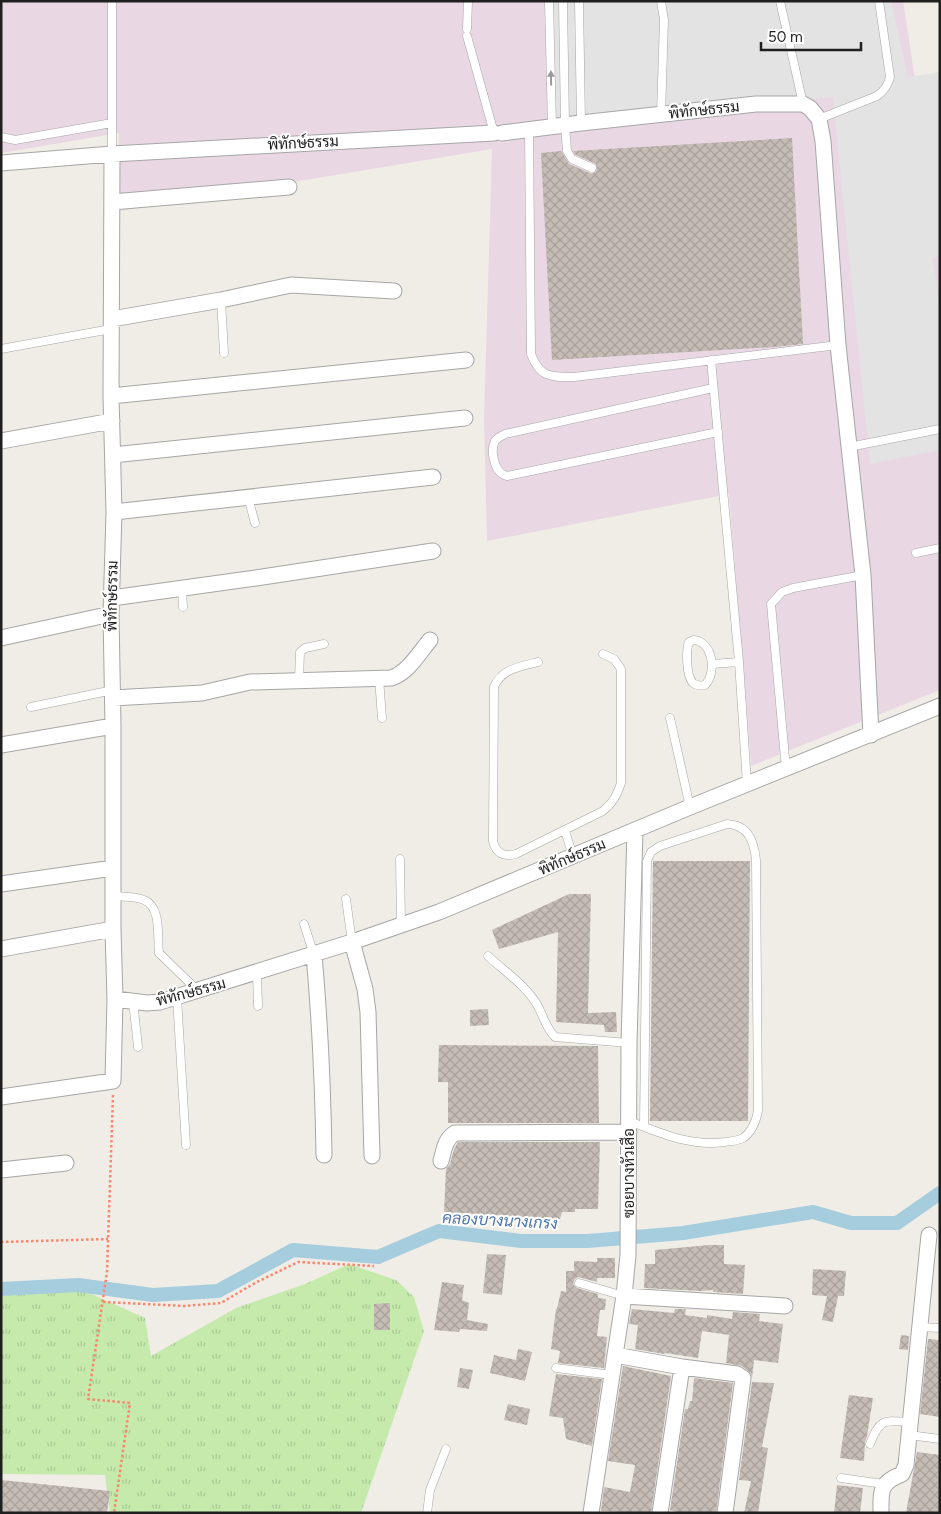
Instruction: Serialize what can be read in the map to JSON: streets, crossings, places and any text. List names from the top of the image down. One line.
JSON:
{"streets":{"street":["พิทักษ์ธรรม","ซอยบางหัวเสือ"]},"crossings":[["พิทักษ์ธรรม","ซอยบางหัวเสือ"]],"water":["คลองบางนางเกรง"],"scale_bar":"50 m"}
